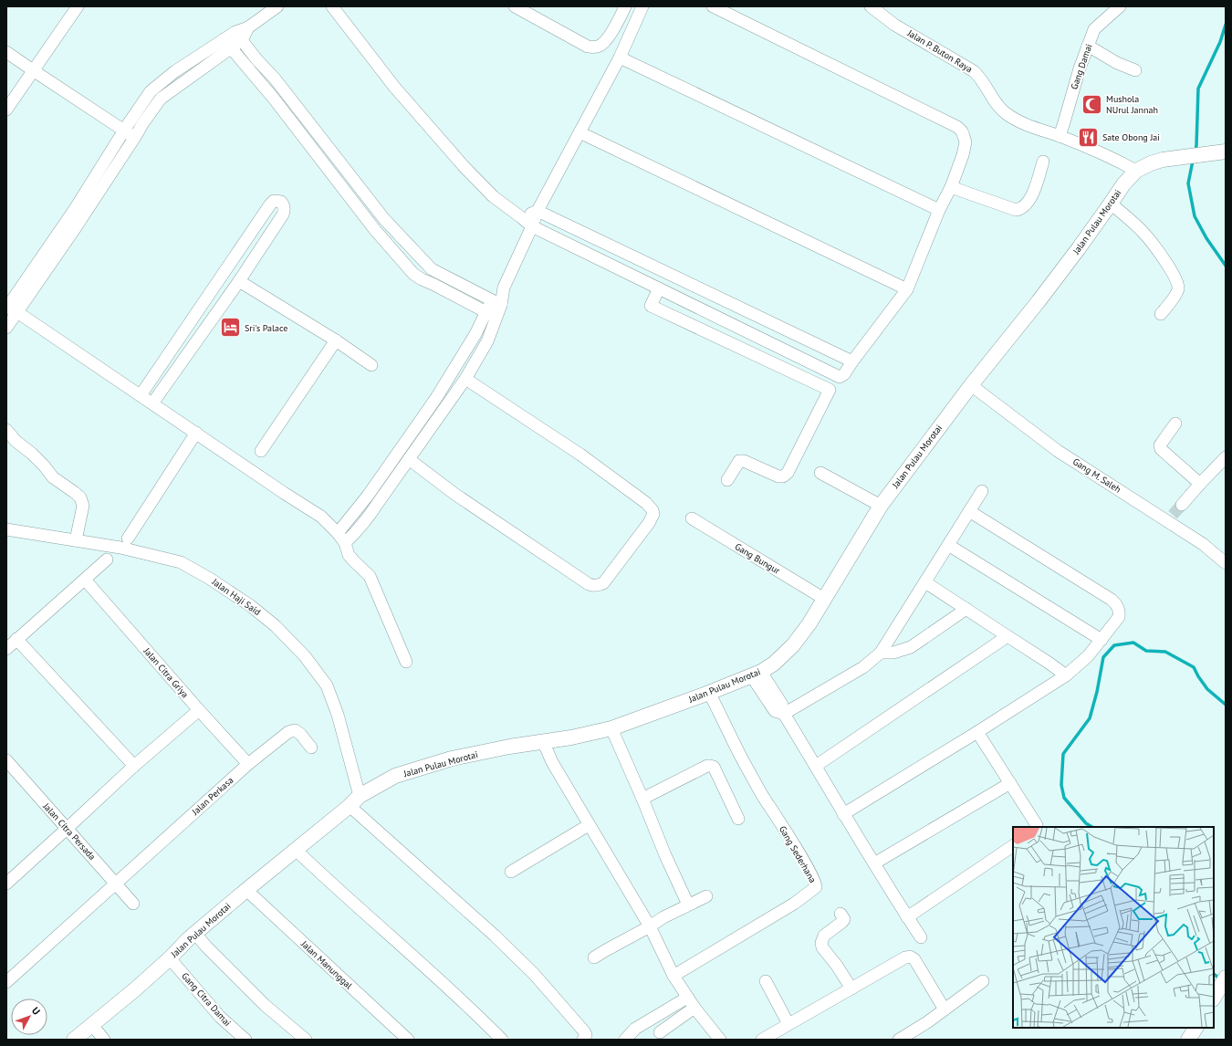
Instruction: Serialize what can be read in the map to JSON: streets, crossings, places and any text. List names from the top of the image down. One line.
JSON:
{"streets":{"street":["Jalan P. Buton Raya","Gang Damai","Jalan Pulau Morotai","Gang M. Saleh","Gang Bungur","Jalan Haji Said","Jalan Citra Griya","Jalan Perkasa","Jalan Citra Persada","Gang Sederhana","Jalan Manunggal","Gang Citra Damai"]},"crossings":[["Jalan P. Buton Raya","Gang Damai"],["Jalan P. Buton Raya","Jalan Pulau Morotai"],["Jalan Pulau Morotai","Gang M. Saleh"],["Jalan Pulau Morotai","Gang Bungur"],["Jalan Pulau Morotai","Jalan Haji Said"],["Jalan Pulau Morotai","Gang Sederhana"],["Jalan Pulau Morotai","Jalan Manunggal"],["Jalan Pulau Morotai","Gang Citra Damai"],["Jalan Citra Griya","Jalan Perkasa"],["Jalan Perkasa","Jalan Citra Persada"]],"places":{"mosque":["Mushola NUrul Jannah"],"restaurant":["Sate Obong Jai"],"hotel":["Sri's Palace"]},"north":"top right"}
